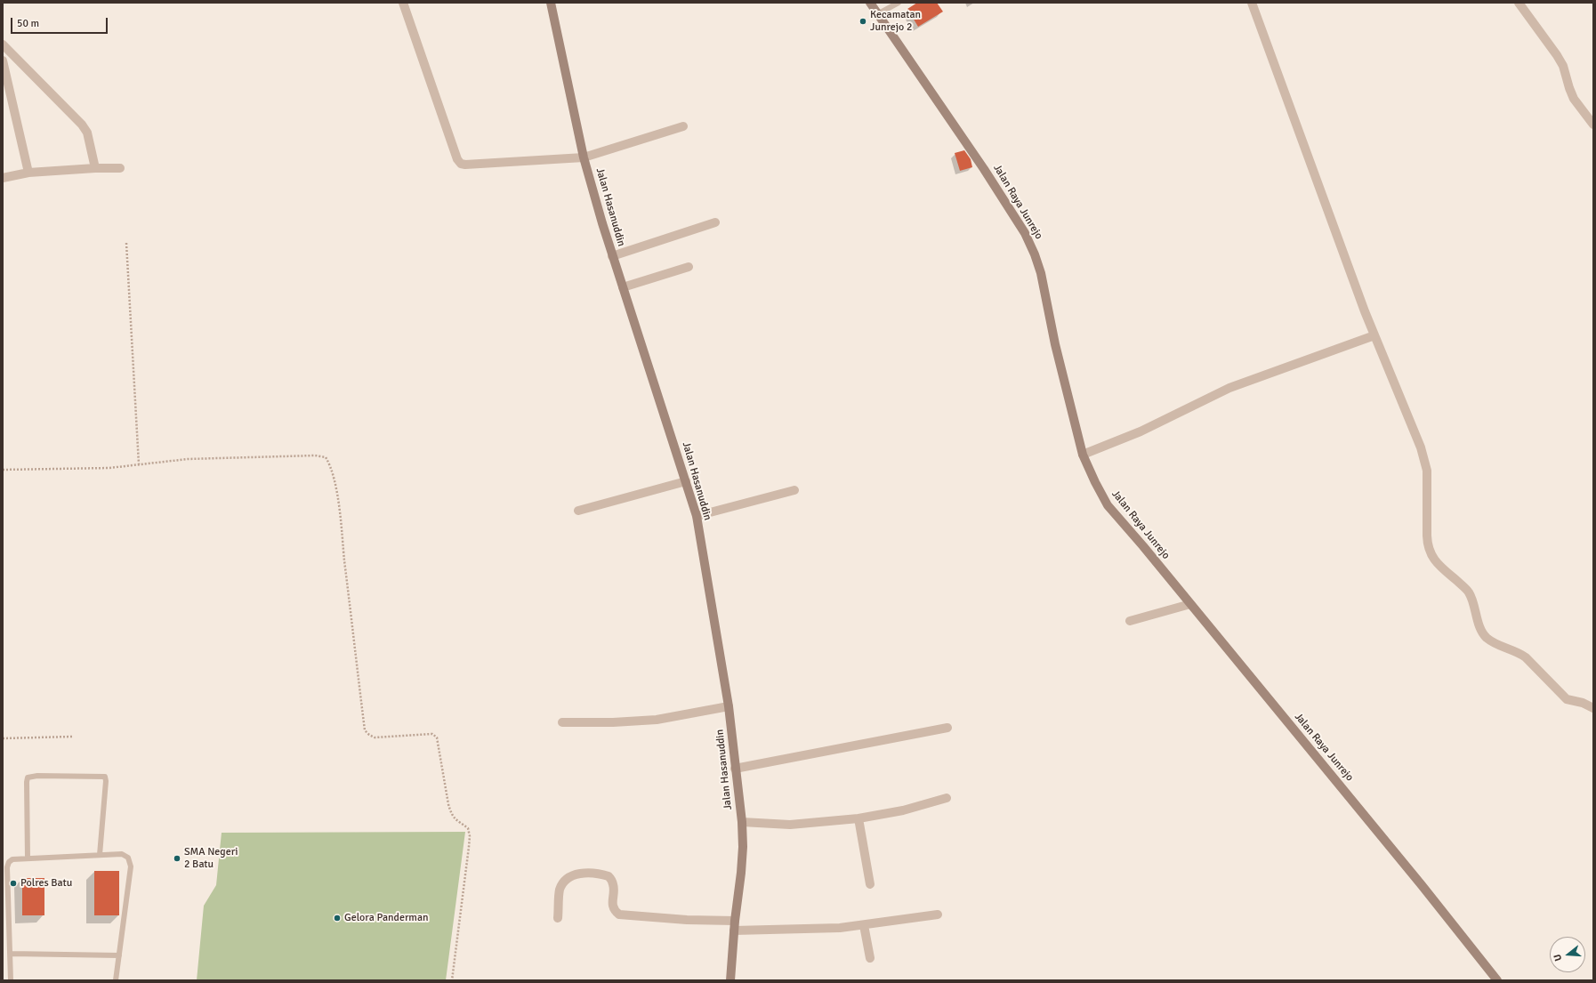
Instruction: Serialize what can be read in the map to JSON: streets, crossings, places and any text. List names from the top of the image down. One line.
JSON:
{"streets":{"street":["Jalan Raya Junrejo","Jalan Hasanuddin"]},"places":["Kecamatan Junrejo 2","SMA Negeri 2 Batu","Polres Batu","Gelora Panderman"],"scale_bar":"50 m","north":"left"}
